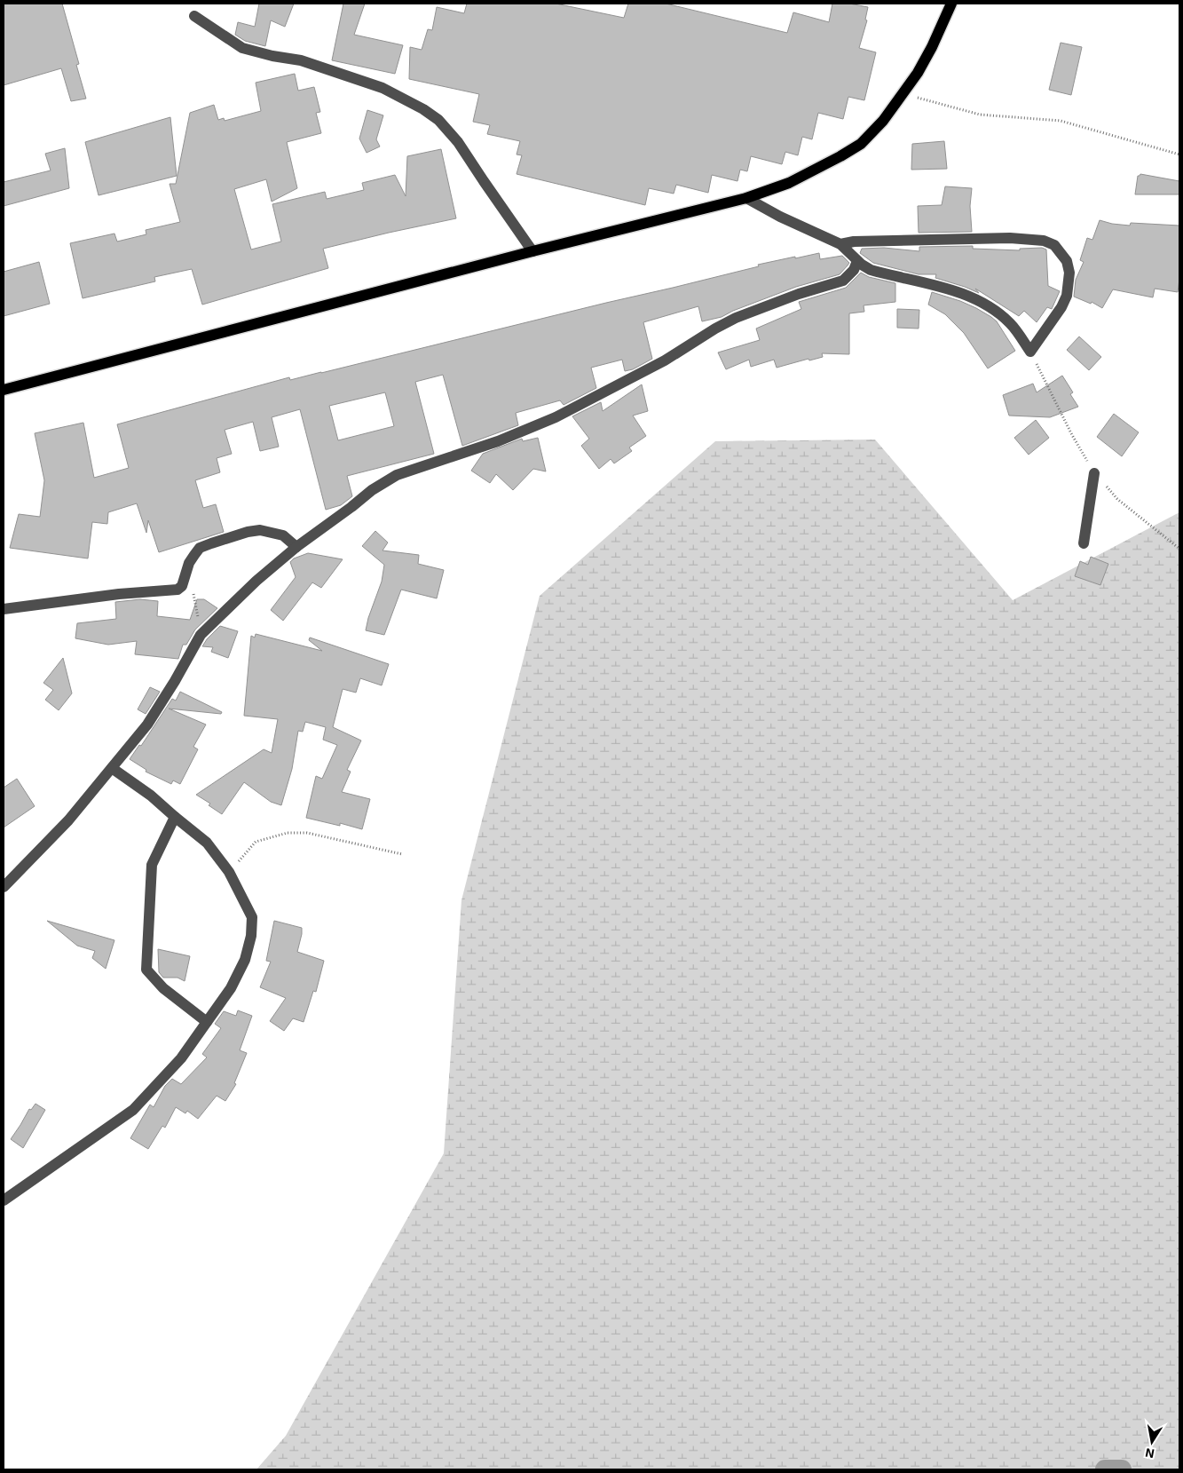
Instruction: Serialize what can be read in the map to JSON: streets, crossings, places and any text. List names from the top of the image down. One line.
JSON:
{"north":"bottom"}
